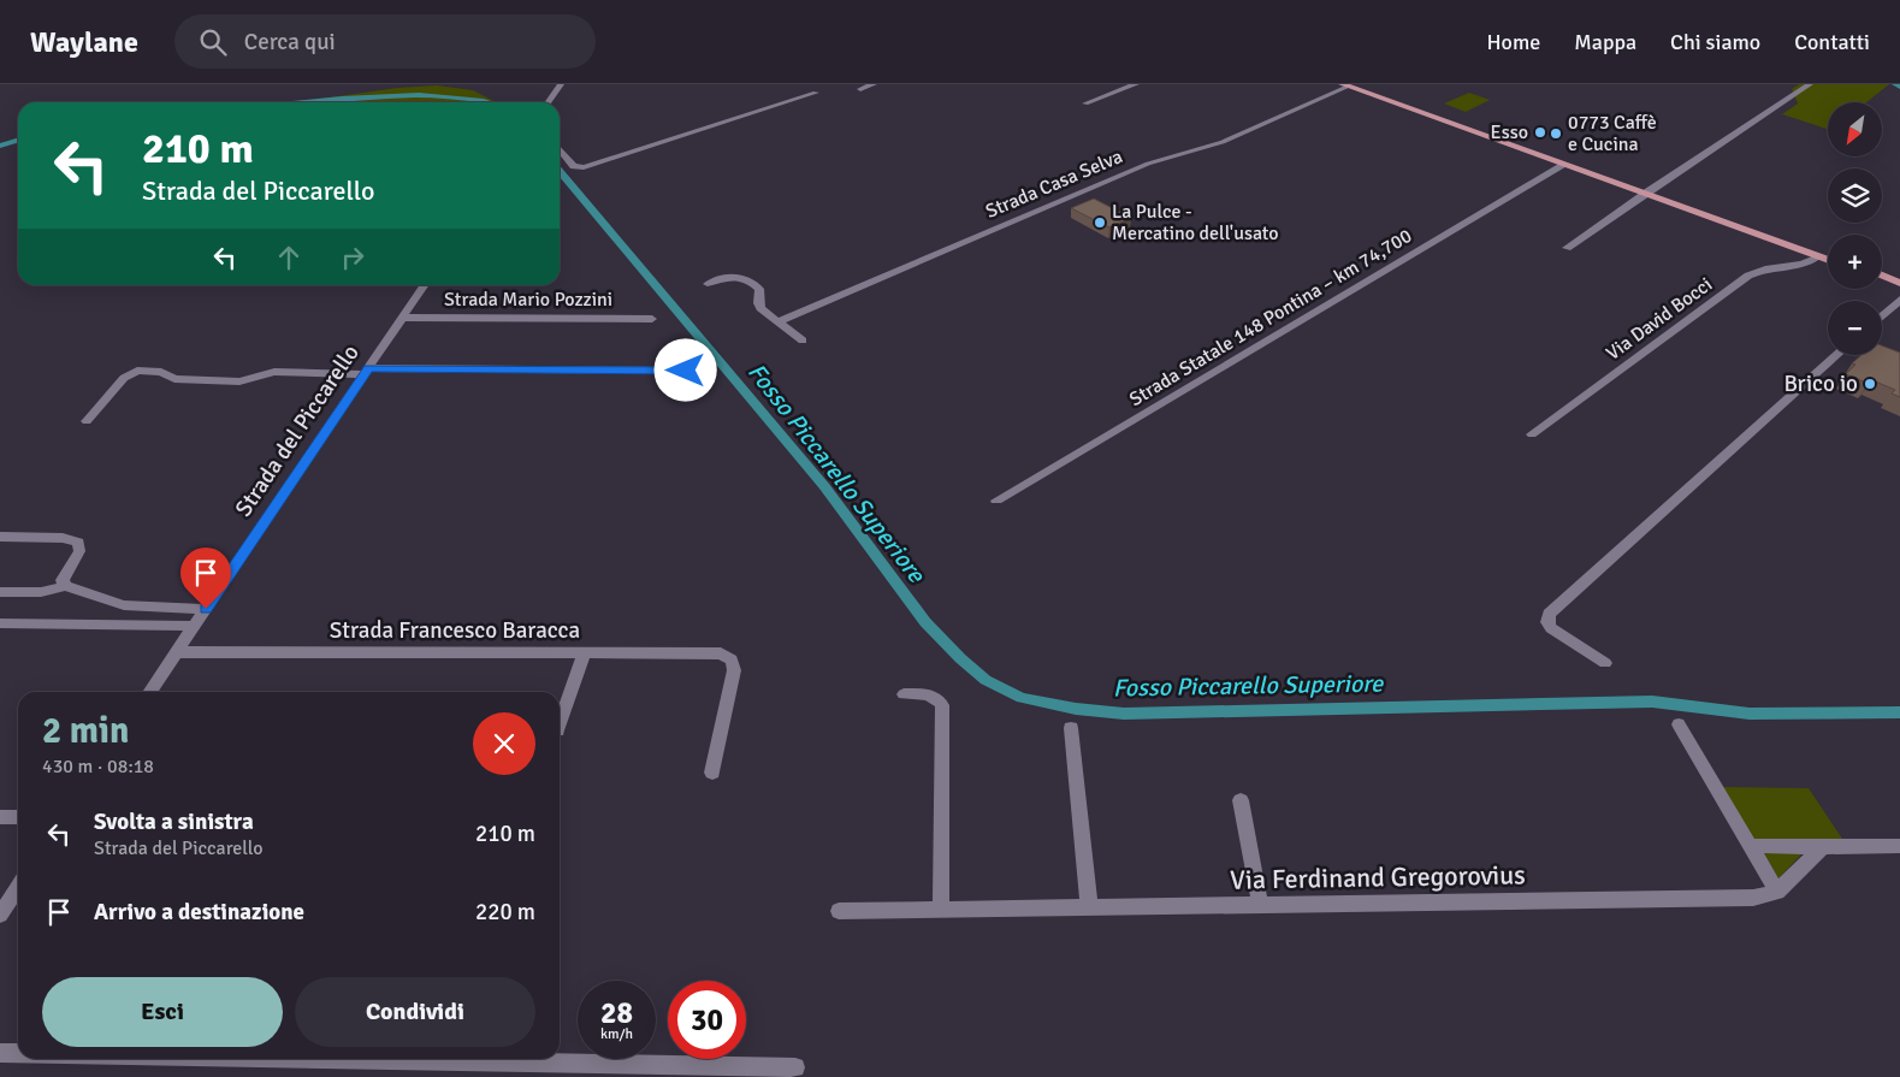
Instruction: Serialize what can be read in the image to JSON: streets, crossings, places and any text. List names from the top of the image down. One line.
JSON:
{"streets":{"street":["Strada Casa Selva","Strada Mario Pozzini","Strada Statale 148 Pontina – km 74,700","Via David Bocci","Strada del Piccarello","Strada Francesco Baracca","Via Ferdinand Gregorovius"]},"crossings":[["Strada Mario Pozzini","Strada del Piccarello"],["Strada del Piccarello","Strada Francesco Baracca"]],"water":["Fosso Piccarello Superiore"],"places":["Esso","0773 Caffè e Cucina","La Pulce - Mercatino dell'usato","Brico io"],"north":"bottom left","page":{"header":"Waylane","search":"Cerca qui","nav":["Home","Mappa","Chi siamo","Contatti"],"map_buttons":["+","−"],"turn":["210 m","Strada del Piccarello"],"heading":["2 min","430 m · 08:18"],"list":[{"name":"Svolta a sinistra","note":"Strada del Piccarello","value":"210 m"},{"name":"Arrivo a destinazione","value":"220 m"}],"buttons":["Esci","Condividi"],"speed":"28 km/h","limit":"30"}}
